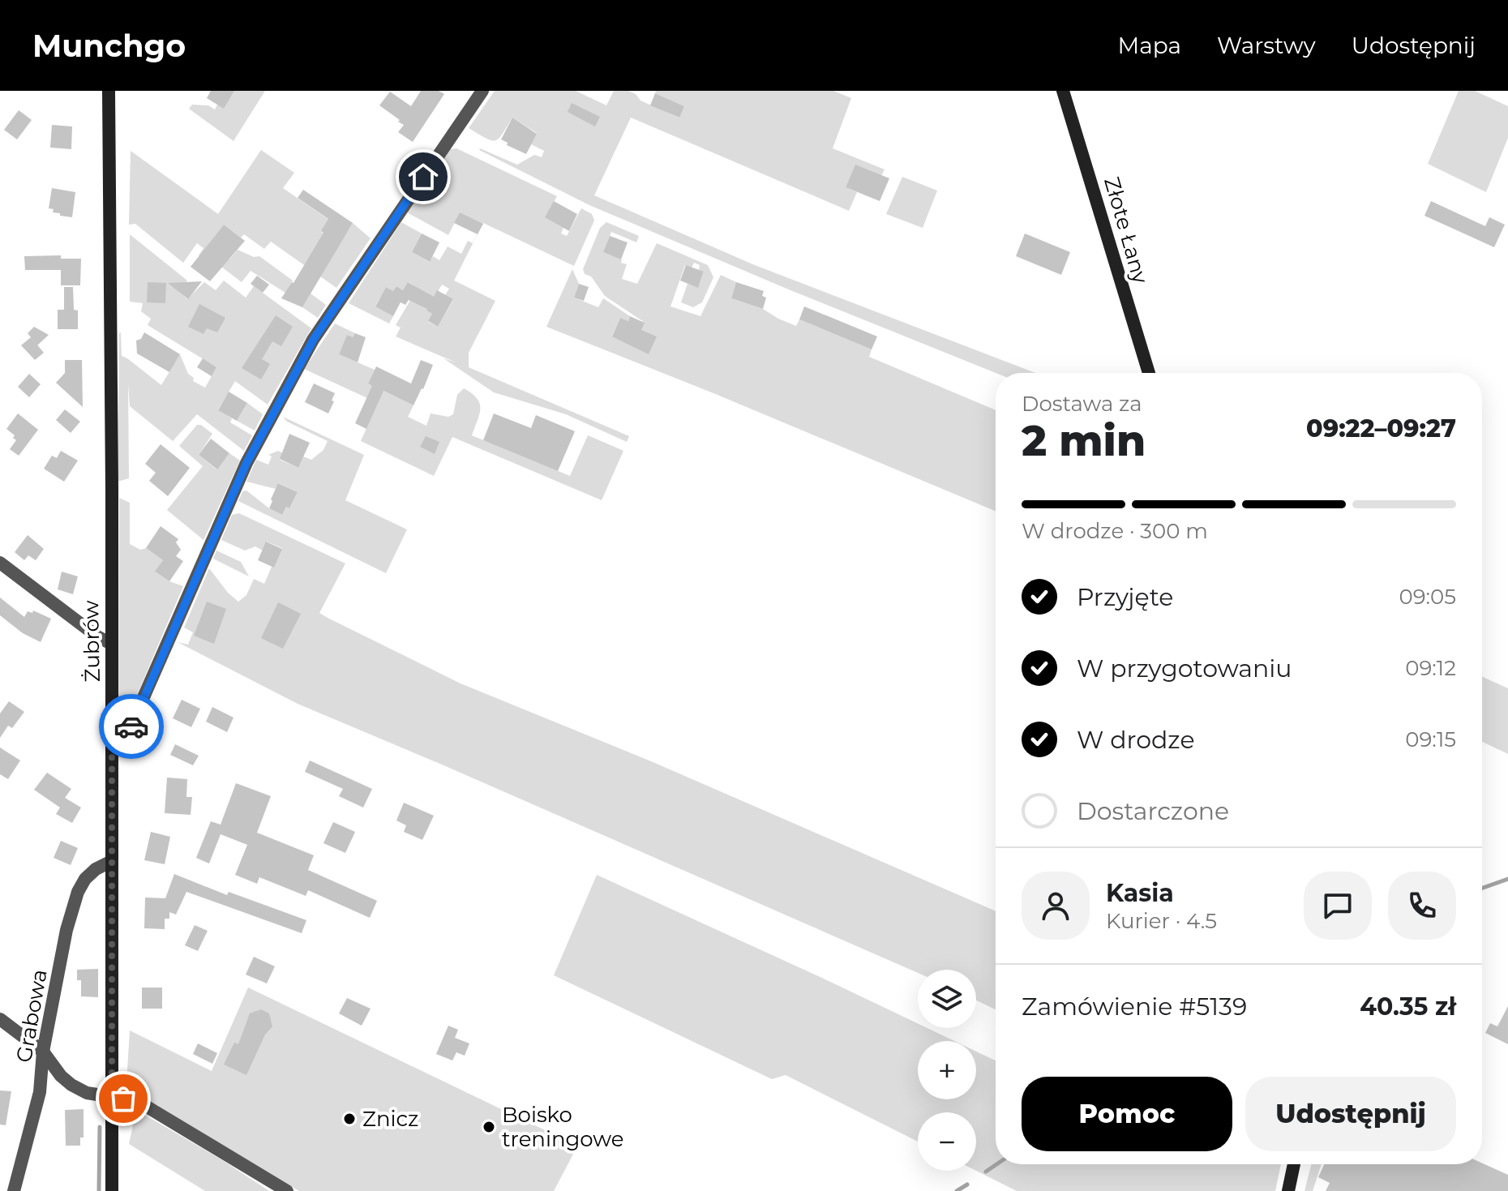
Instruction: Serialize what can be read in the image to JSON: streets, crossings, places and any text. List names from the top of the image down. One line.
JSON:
{"streets":{"main road":["Złote Łany","Żubrów"],"street":["Grabowa"]},"crossings":[["Żubrów","Grabowa"]],"places":["Znicz","Boisko treningowe"],"page":{"header":"Munchgo","nav":["Mapa","Warstwy","Udostępnij"],"heading":["2 min","Dostawa za","09:22–09:27"],"panel":["Kasia","Kurier · 4.5","Zamówienie #5139","40.35 zł"],"bar":"W drodze · 300 m","list":[["Przyjęte","09:05"],["W przygotowaniu","09:12"],["W drodze","09:15"],"Dostarczone"],"map_buttons":["+","−"],"buttons":["Pomoc","Udostępnij"]}}
